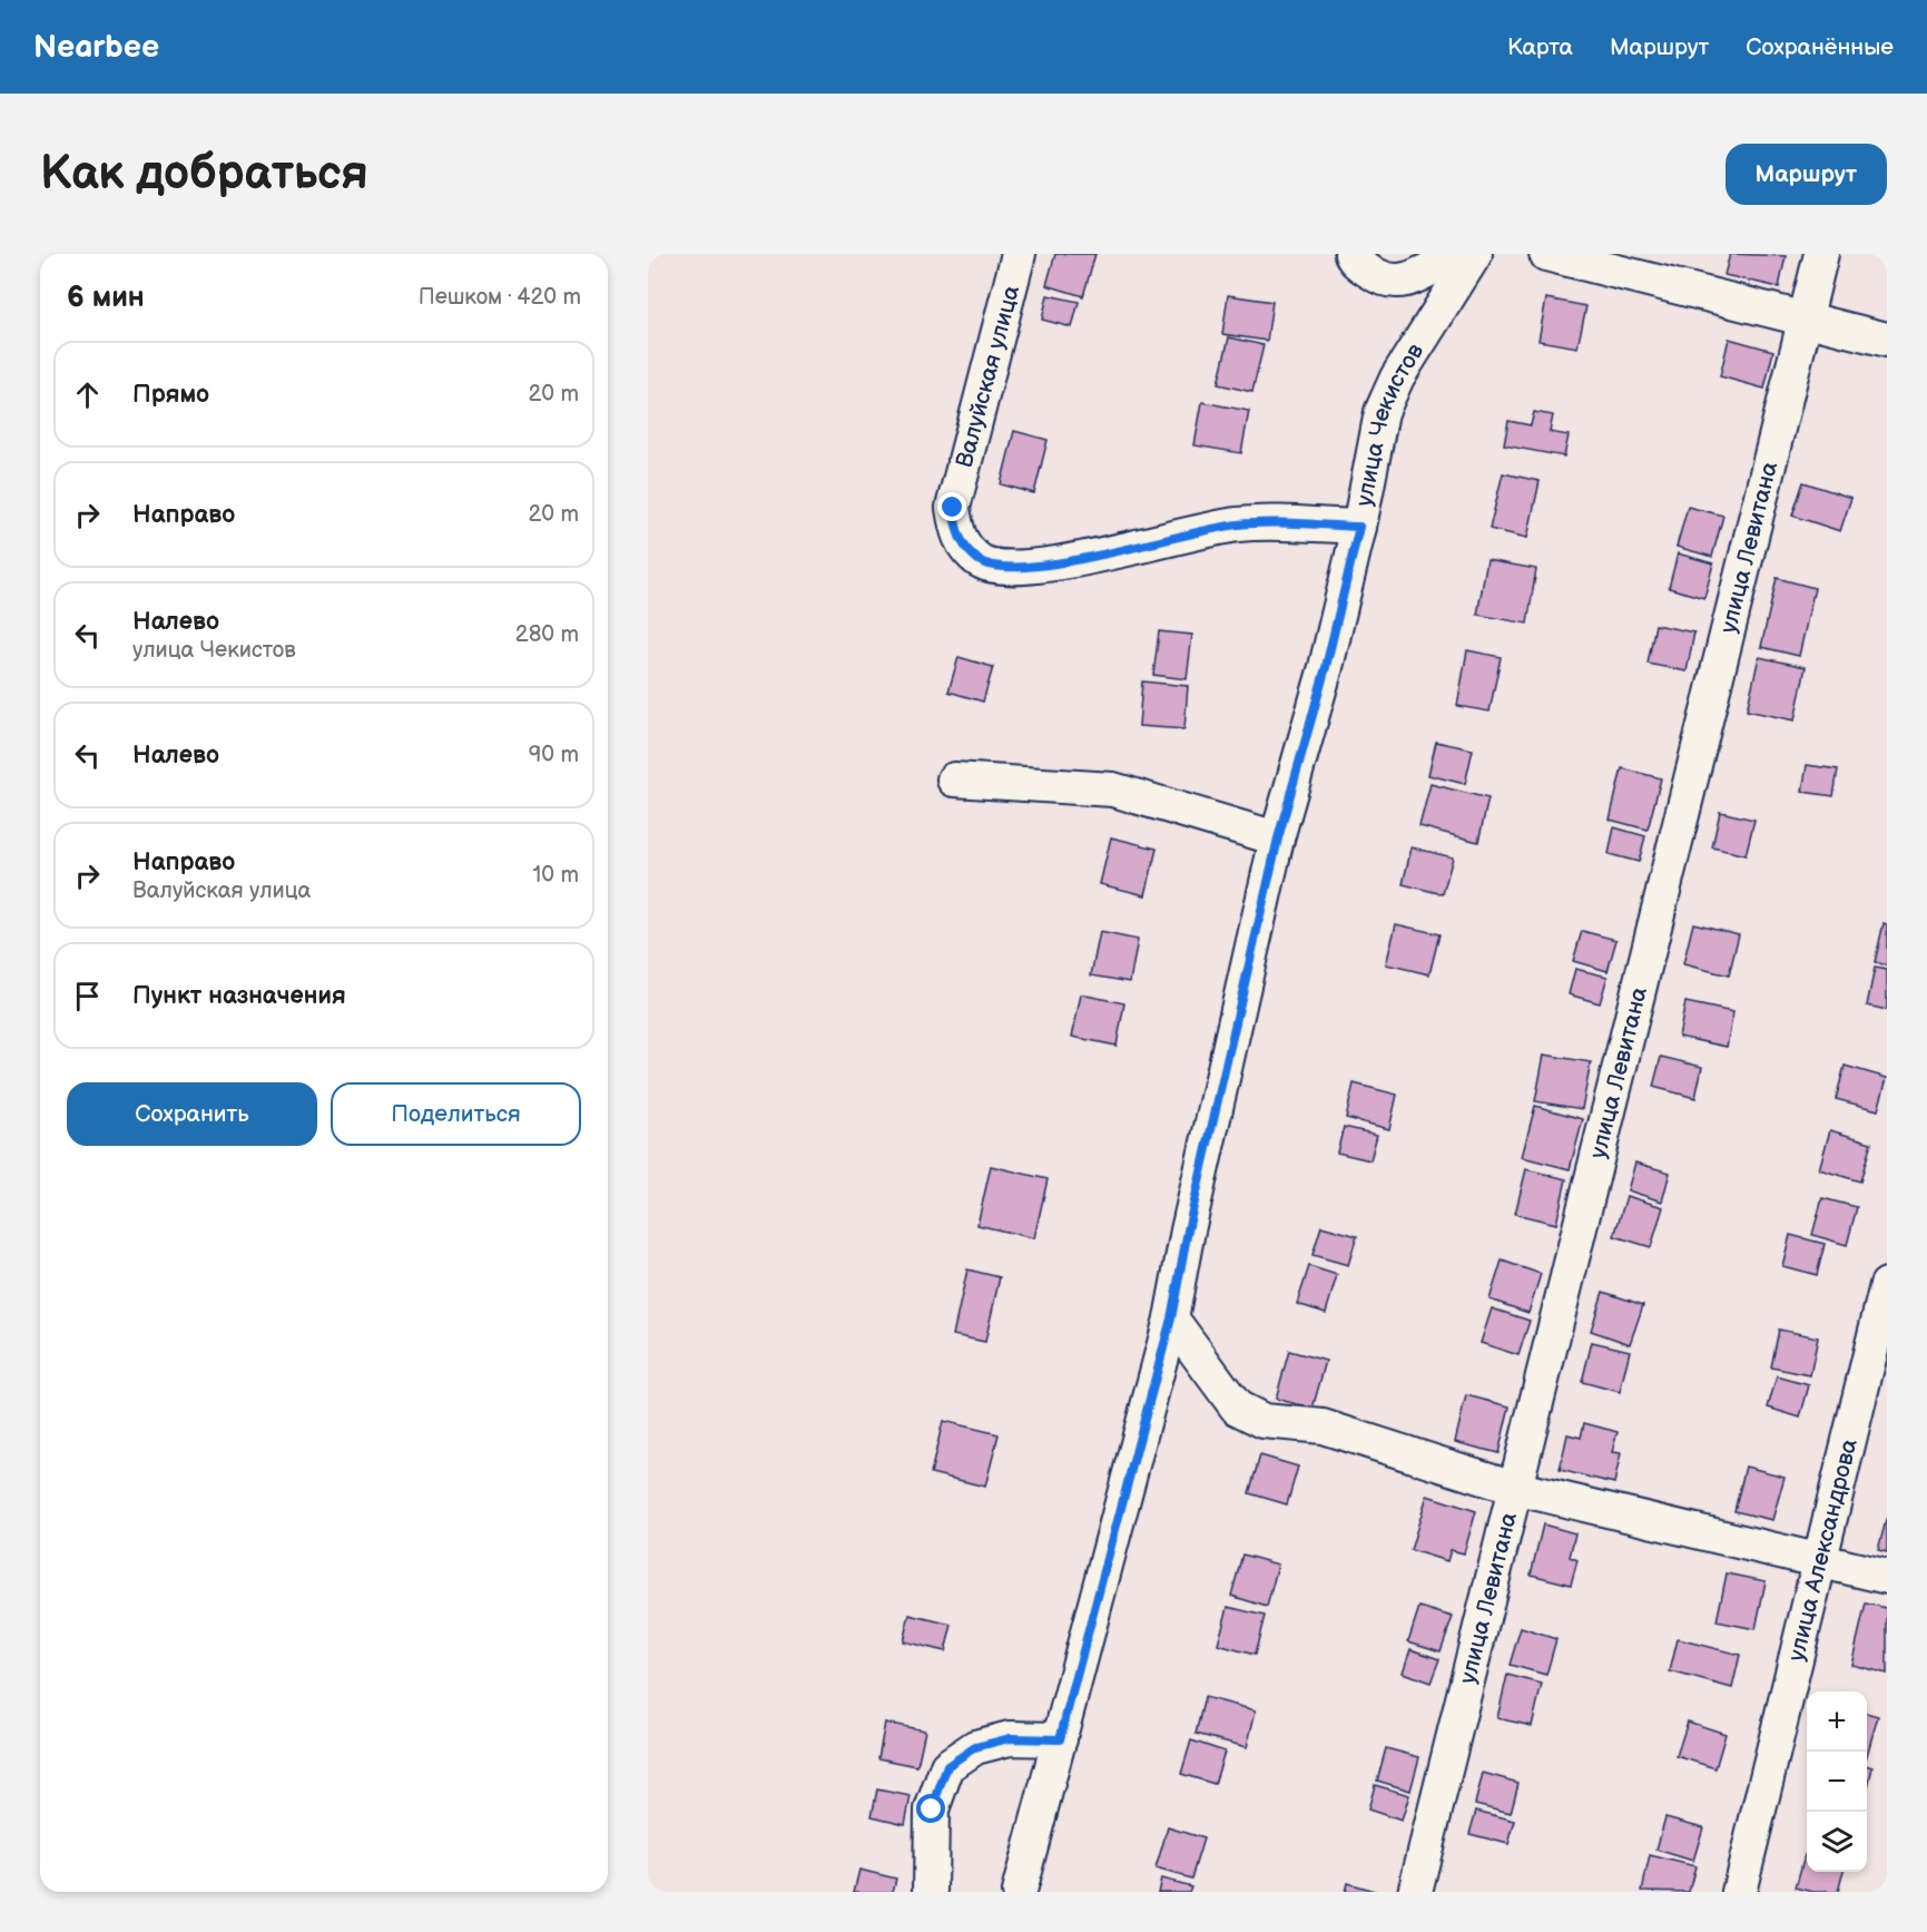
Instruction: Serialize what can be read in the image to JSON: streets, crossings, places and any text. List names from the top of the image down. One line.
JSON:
{"streets":{"street":["Валуйская улица","улица Чекистов","улица Левитана","улица Александрова"]},"crossings":[["Валуйская улица","улица Чекистов"]],"page":{"header":"Nearbee","nav":["Карта","Маршрут","Сохранённые"],"buttons":["Маршрут",["Сохранить","Поделиться"]],"title":"Как добраться","heading":["6 мин","Пешком · 420 m"],"list":[["Прямо","20 m"],["Направо","20 m"],["Налево","улица Чекистов","280 m"],["Налево","90 m"],["Направо","Валуйская улица","10 m"],"Пункт назначения"],"map_buttons":["+","−"]}}
